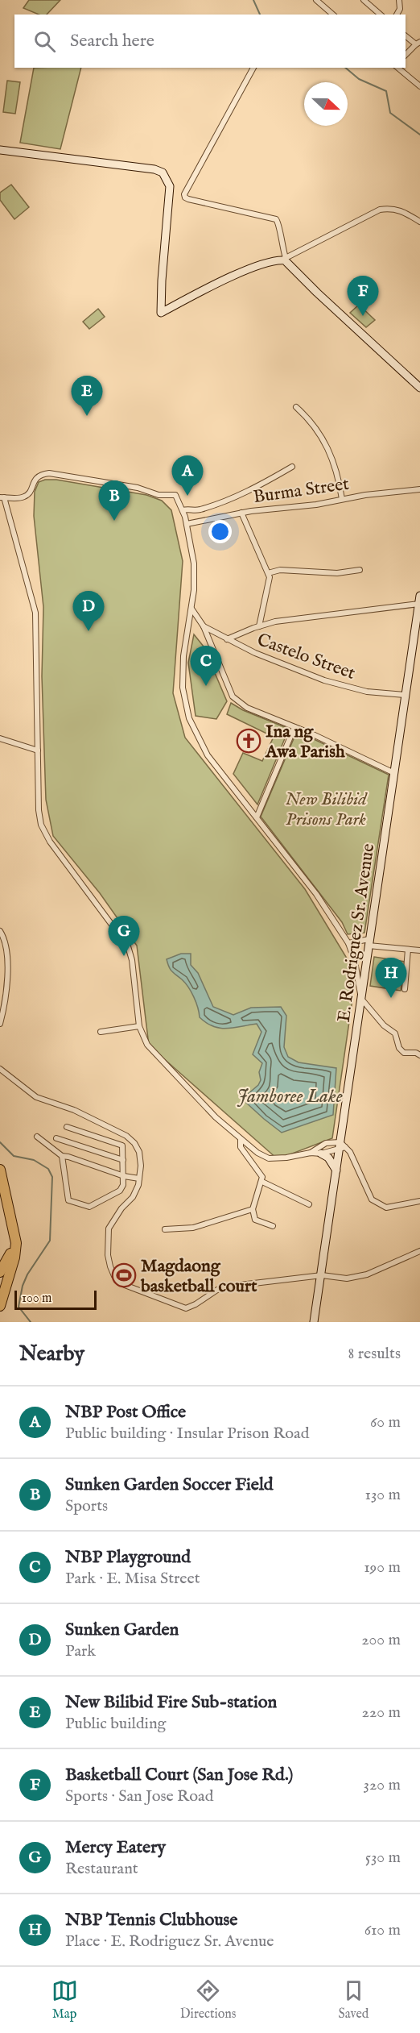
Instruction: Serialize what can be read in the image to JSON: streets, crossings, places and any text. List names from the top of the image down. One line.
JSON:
{"streets":{"street":["Burma Street","Castelo Street","E. Rodriguez Sr. Avenue"]},"crossings":[["Castelo Street","E. Rodriguez Sr. Avenue"]],"water":["Jamboree Lake"],"parks":["New Bilibid Prisons Park"],"places":{"church":["Ina ng Awa Parish"],"sports":["Magdaong basketball court"]},"scale_bar":"100 m","north":"right","page":{"search":"Search here","pins":["F","E","A","B","D","C","G","H"],"scale":"100 m","heading":["Nearby","8 results"],"list":[{"mark":"A","name":"NBP Post Office","note":"Public building · Insular Prison Road","value":"60 m"},{"mark":"B","name":"Sunken Garden Soccer Field","note":"Sports","value":"130 m"},{"mark":"C","name":"NBP Playground","note":"Park · E. Misa Street","value":"190 m"},{"mark":"D","name":"Sunken Garden","note":"Park","value":"200 m"},{"mark":"E","name":"New Bilibid Fire Sub-station","note":"Public building","value":"220 m"},{"mark":"F","name":"Basketball Court (San Jose Rd.)","note":"Sports · San Jose Road","value":"320 m"},{"mark":"G","name":"Mercy Eatery","note":"Restaurant","value":"530 m"},{"mark":"H","name":"NBP Tennis Clubhouse","note":"Place · E. Rodriguez Sr. Avenue","value":"610 m"}],"nav":["Map","Directions","Saved"]}}
